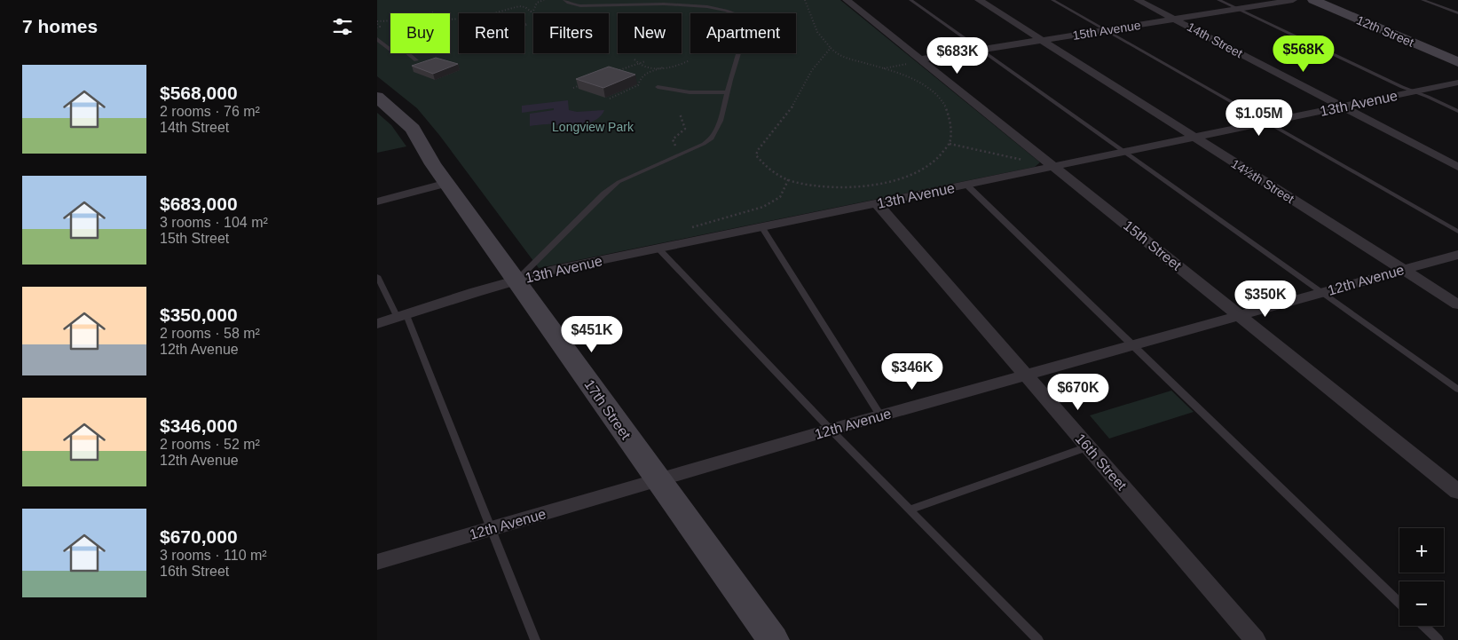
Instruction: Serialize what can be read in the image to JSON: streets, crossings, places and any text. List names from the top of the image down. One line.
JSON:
{"streets":{"street":["15th Avenue","12th Street","14th Street","13th Avenue","14½th Street","15th Street","12th Avenue","17th Street","16th Street"]},"crossings":[["15th Avenue","14th Street"],["15th Avenue","14½th Street"],["15th Avenue","15th Street"],["14th Street","13th Avenue"],["13th Avenue","14½th Street"],["13th Avenue","15th Street"],["13th Avenue","17th Street"],["13th Avenue","16th Street"],["14½th Street","12th Avenue"],["15th Street","12th Avenue"],["12th Avenue","17th Street"],["12th Avenue","16th Street"]],"parks":["Longview Park"],"page":{"heading":"7 homes","chip":["Buy","Rent","Filters","New","Apartment"],"price":["$568K","$683K","$1.05M","$350K","$451K","$346K","$670K"],"list":[{"name":"$568,000","note":"2 rooms · 76 m² · 14th Street"},{"name":"$683,000","note":"3 rooms · 104 m² · 15th Street"},{"name":"$350,000","note":"2 rooms · 58 m² · 12th Avenue"},{"name":"$346,000","note":"2 rooms · 52 m² · 12th Avenue"},{"name":"$670,000","note":"3 rooms · 110 m² · 16th Street"}],"map_buttons":["+","−"]}}
